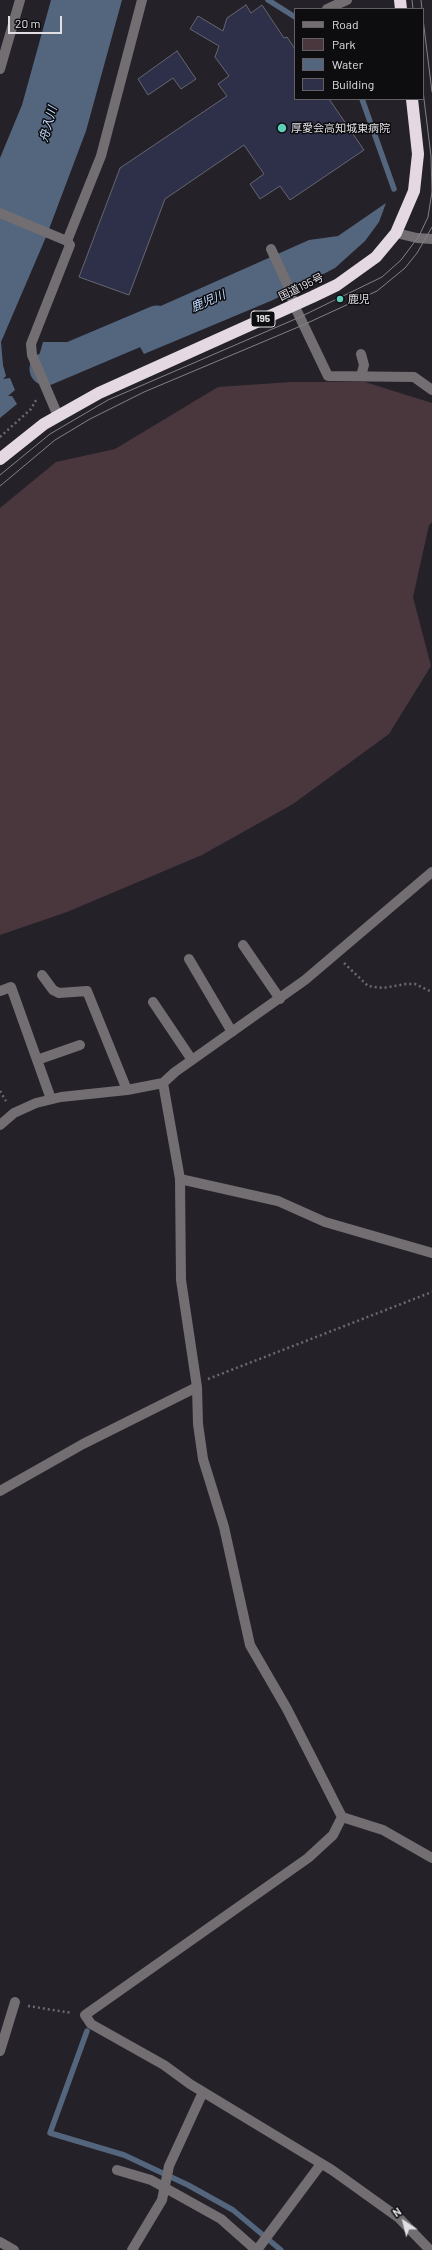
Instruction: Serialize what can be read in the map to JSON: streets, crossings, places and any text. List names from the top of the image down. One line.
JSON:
{"streets":{"highway":["国道195号","195"]},"water":["舟入川","鹿児川"],"places":["厚愛会高知城東病院","鹿児"],"legend":["Road","Park","Water","Building"],"scale_bar":"20 m","north":"top left"}
